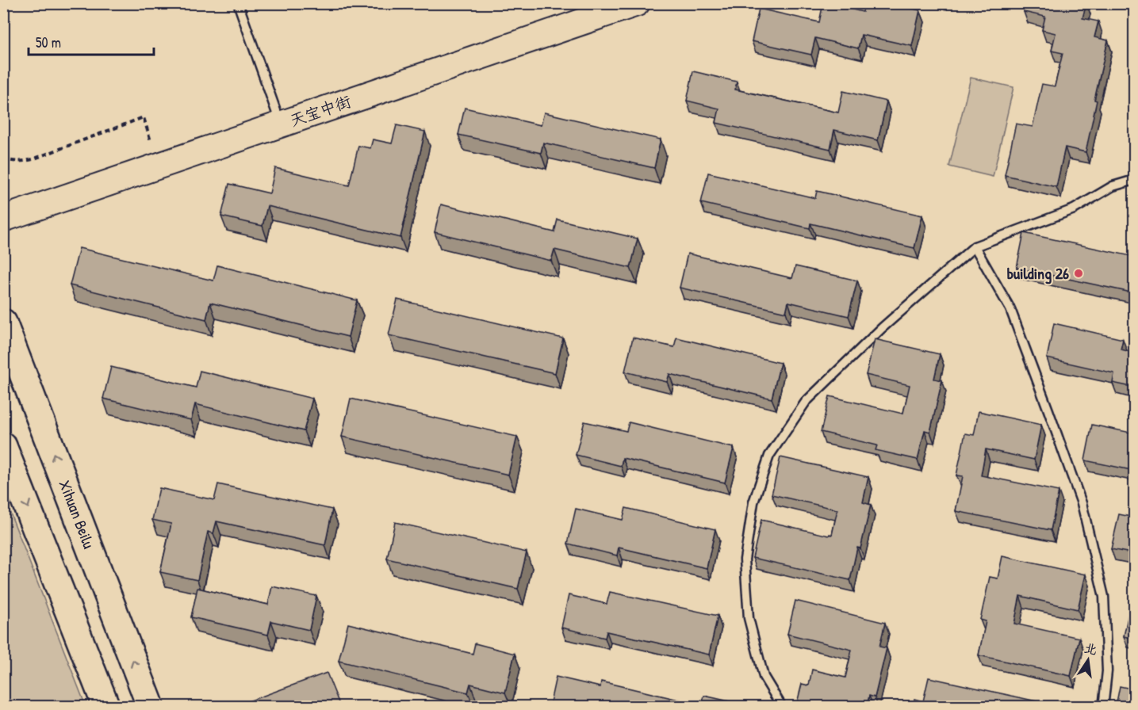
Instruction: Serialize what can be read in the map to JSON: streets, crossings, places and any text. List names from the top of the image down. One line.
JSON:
{"streets":{"main road":["Xihuan Beilu"],"street":["天宝中街"]},"places":["building 26"],"scale_bar":"50 m","north":"top"}
